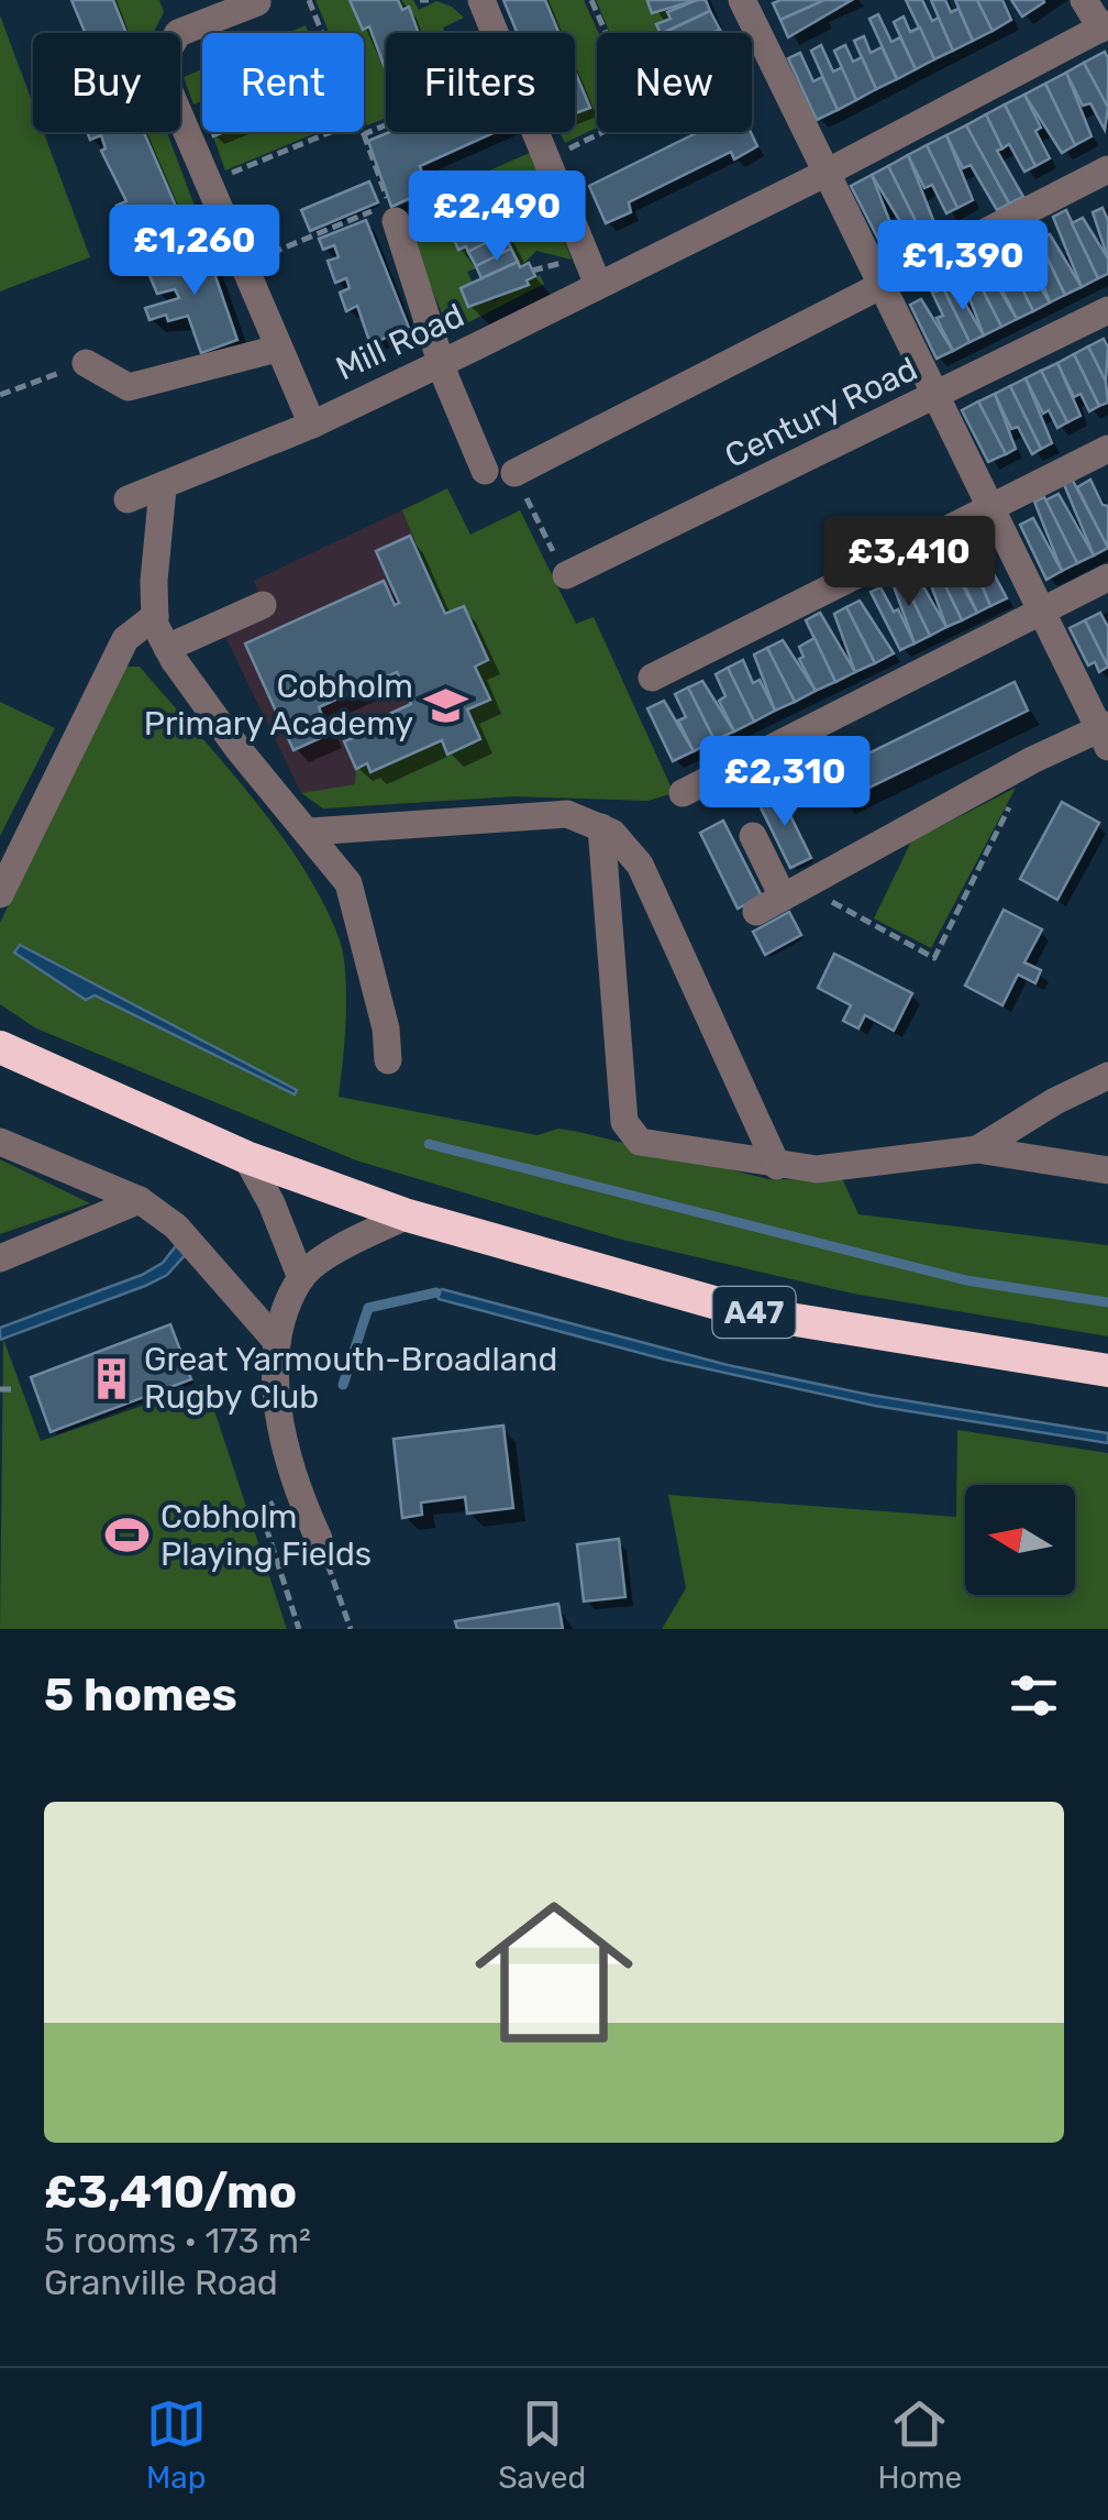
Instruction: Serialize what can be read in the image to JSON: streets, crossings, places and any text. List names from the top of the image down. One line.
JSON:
{"streets":{"highway":["A47"],"street":["Mill Road","Century Road"]},"places":{"school or university":["Cobholm Primary Academy"],"building":["Great Yarmouth-Broadland Rugby Club"],"sports":["Cobholm Playing Fields"]},"north":"left","page":{"chip":["Buy","Rent","Filters","New"],"price":["£2,490","£1,260","£1,390","£3,410","£2,310"],"heading":"5 homes","list":[{"name":"£3,410/mo","note":"5 rooms · 173 m² · Granville Road"}],"tabs":["Map","Saved","Home"]}}
